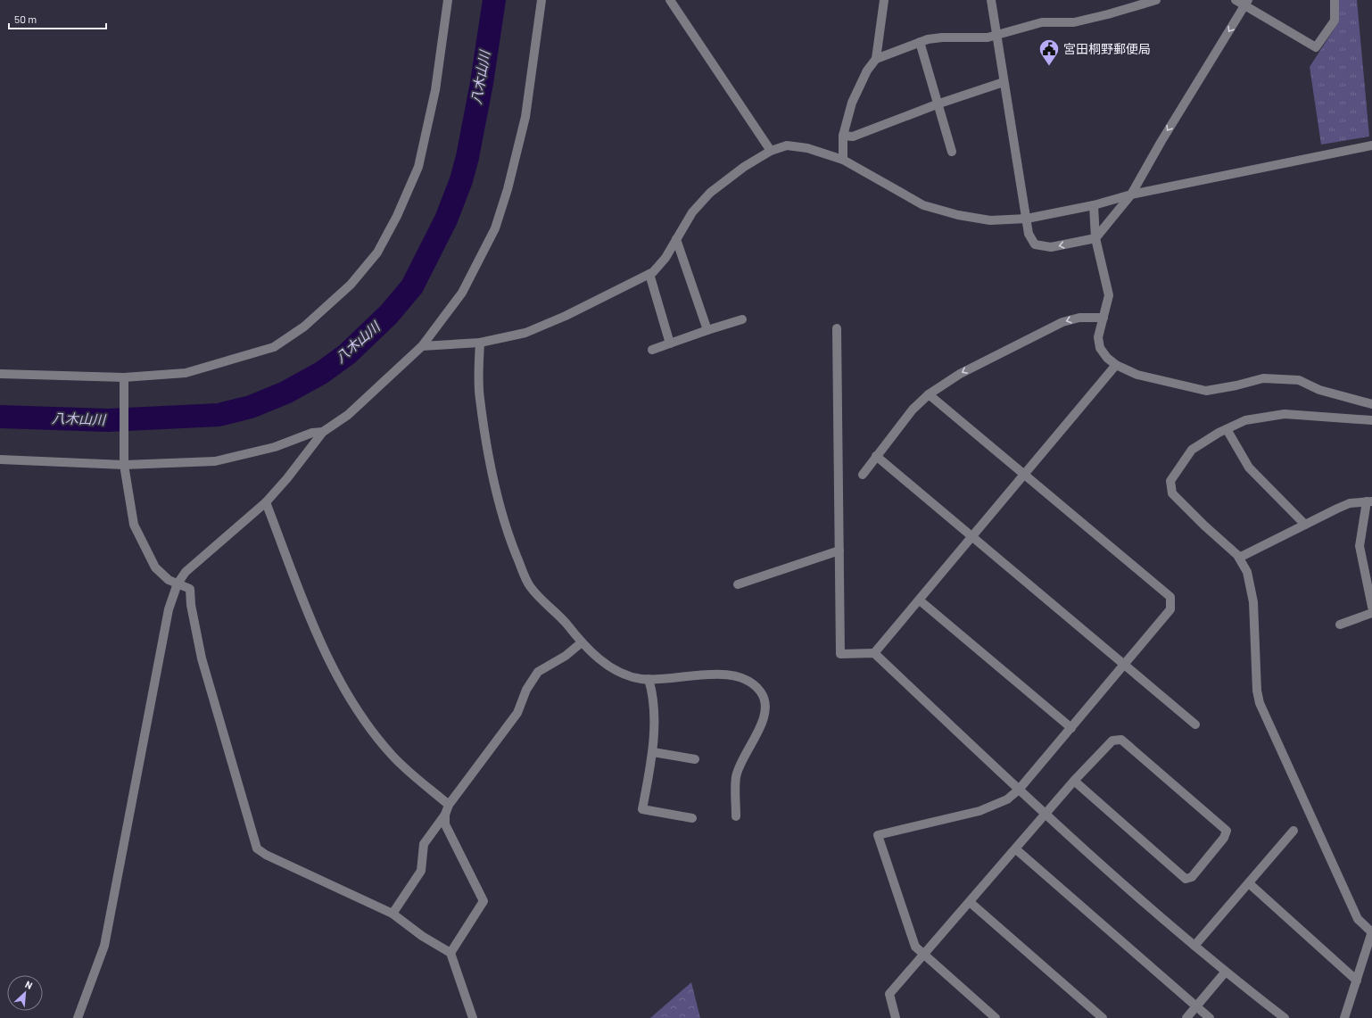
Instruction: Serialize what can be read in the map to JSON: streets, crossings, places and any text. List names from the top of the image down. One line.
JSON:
{"water":["八木山川"],"places":{"public building":["宮田桐野郵便局"]},"scale_bar":"50 m","north":"top right"}
